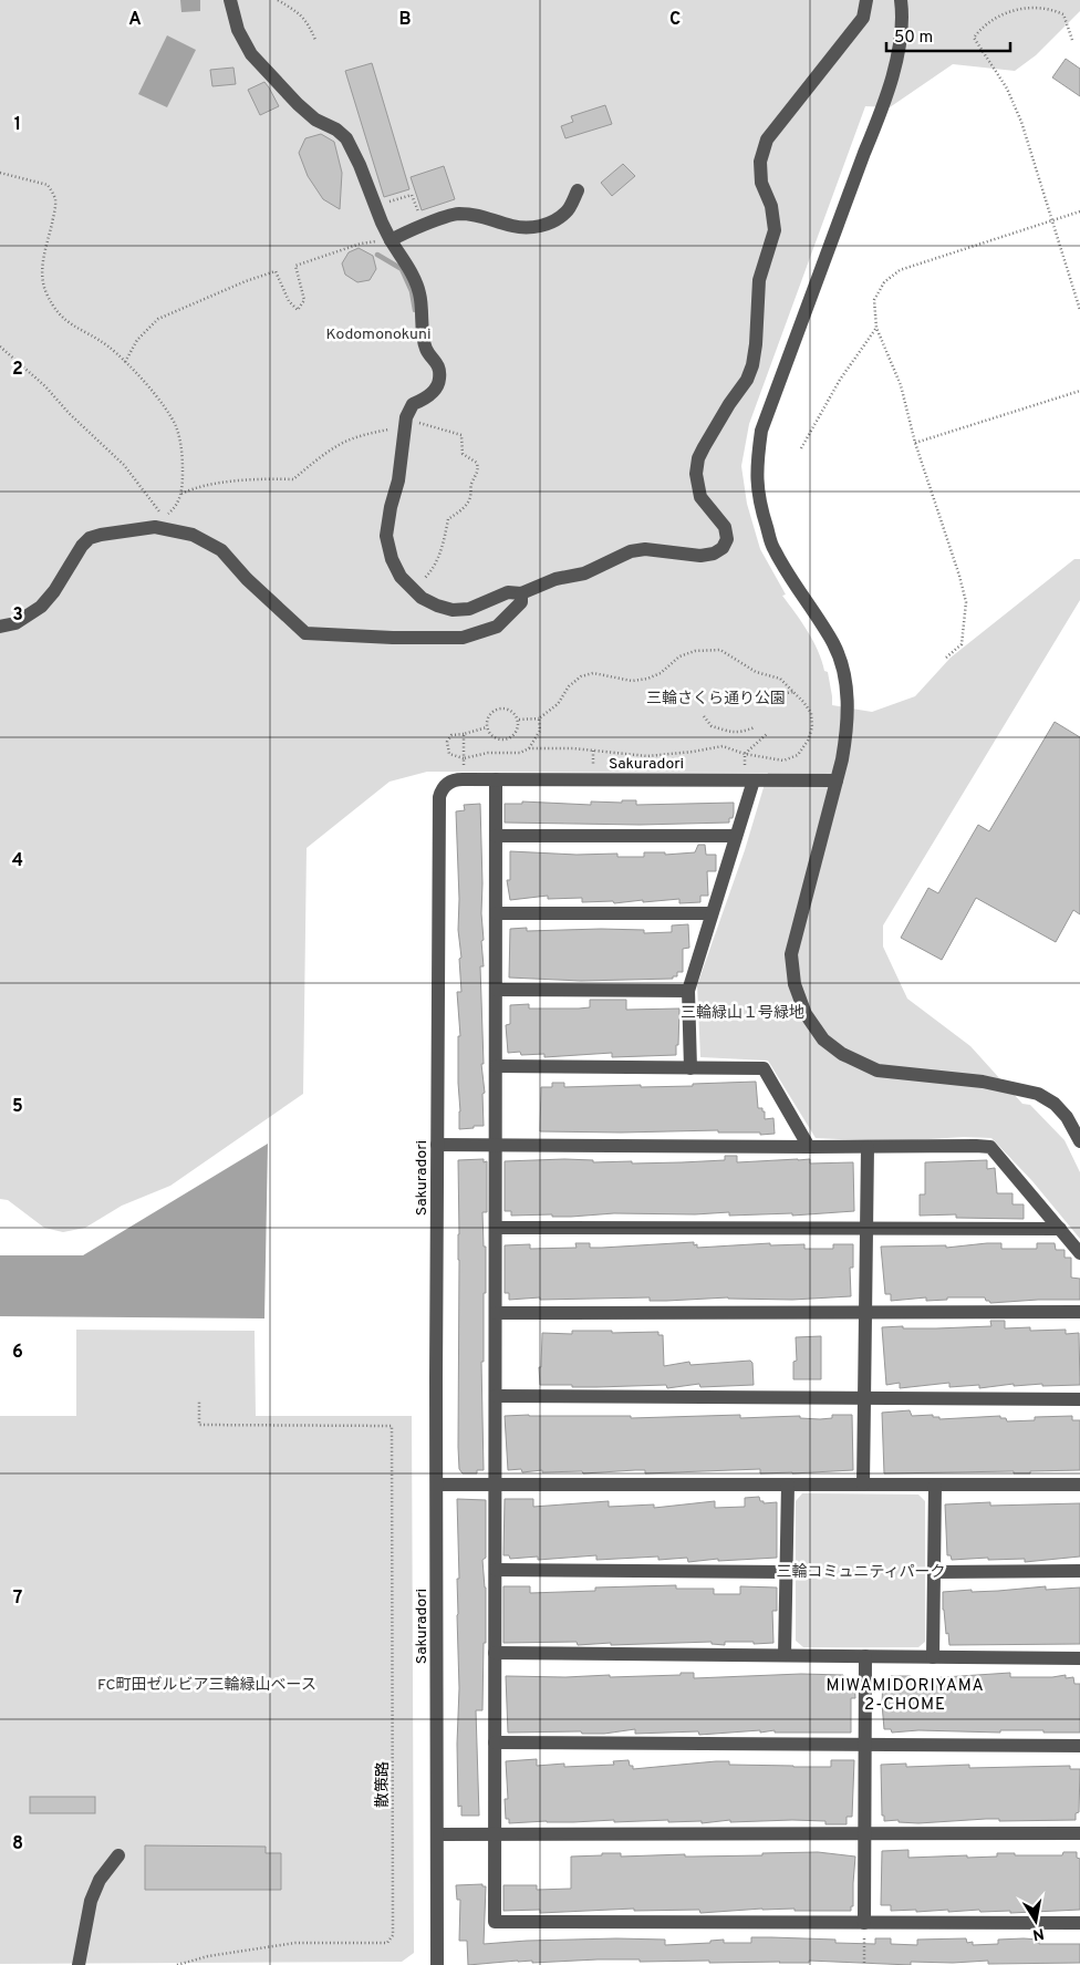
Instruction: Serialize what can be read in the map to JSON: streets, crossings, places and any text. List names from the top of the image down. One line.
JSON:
{"streets":{"street":["Sakuradori"],"path":["散策路"]},"districts":["MIWAMIDORIYAMA 2-CHOME"],"parks":["Kodomonokuni","三輪さくら通り公園","三輪緑山１号緑地","三輪コミュニティパーク","FC町田ゼルビア三輪緑山ベース"],"scale_bar":"50 m","north":"bottom","grid":{"columns":["A","B","C"],"rows":["1","2","3","4","5","6","7","8"]}}
